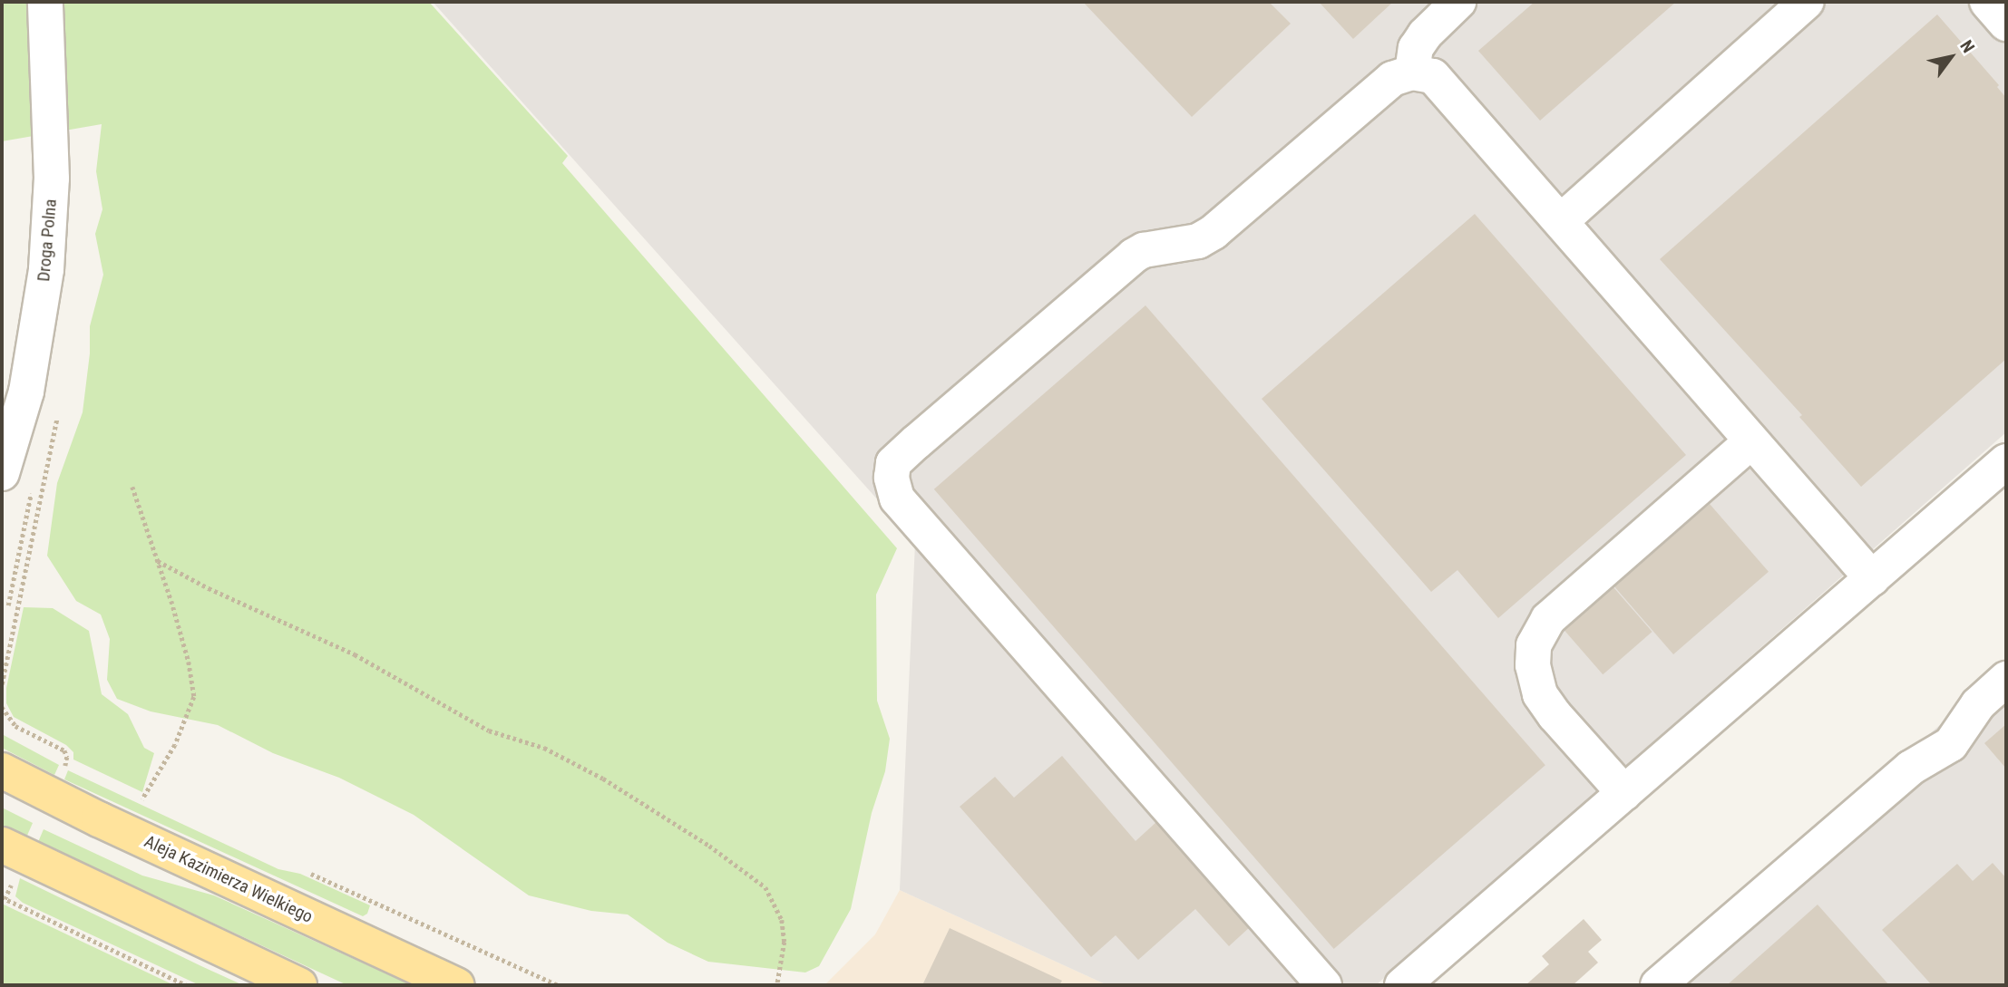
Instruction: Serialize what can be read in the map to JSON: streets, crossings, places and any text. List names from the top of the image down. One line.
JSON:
{"streets":{"main road":["Aleja Kazimierza Wielkiego"],"street":["Droga Polna"]},"north":"top right"}
